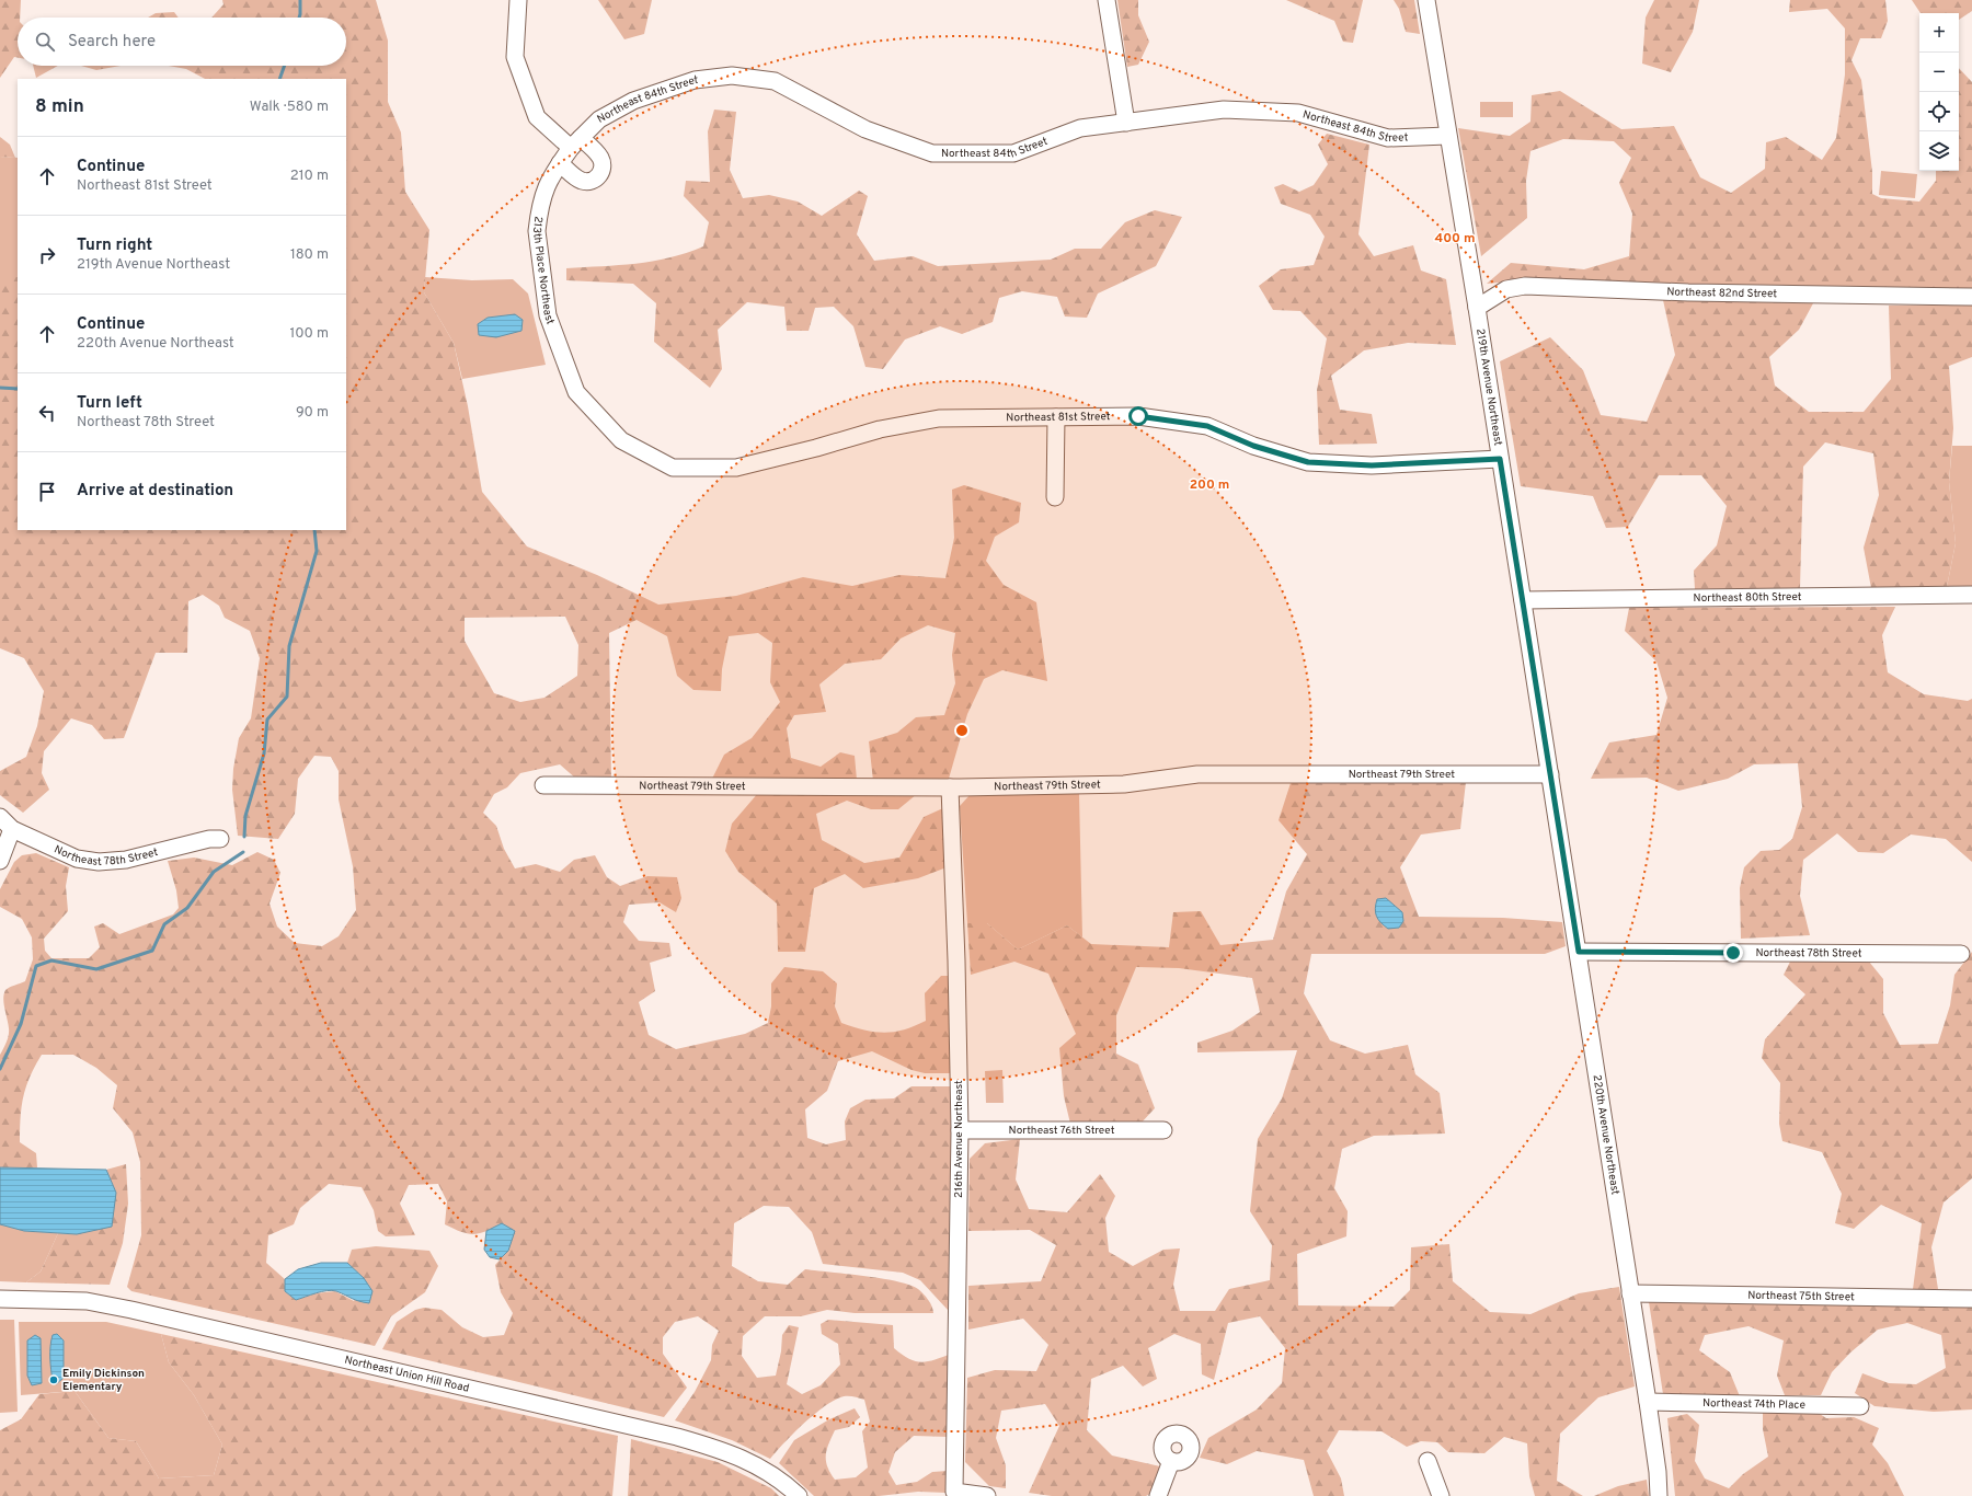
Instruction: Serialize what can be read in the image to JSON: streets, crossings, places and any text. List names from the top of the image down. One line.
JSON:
{"streets":{"street":["Northeast 84th Street","213th Place Northeast","Northeast 82nd Street","219th Avenue Northeast","Northeast 81st Street","Northeast 80th Street","Northeast 79th Street","Northeast 78th Street","Northeast 76th Street","220th Avenue Northeast","216th Avenue Northeast","Northeast 75th Street","Northeast Union Hill Road","Northeast 74th Place"]},"crossings":[["Northeast 84th Street","213th Place Northeast"],["Northeast 84th Street","219th Avenue Northeast"],["213th Place Northeast","Northeast 81st Street"],["Northeast 82nd Street","219th Avenue Northeast"],["219th Avenue Northeast","Northeast 81st Street"],["219th Avenue Northeast","Northeast 80th Street"],["219th Avenue Northeast","Northeast 79th Street"],["219th Avenue Northeast","220th Avenue Northeast"],["Northeast 79th Street","220th Avenue Northeast"],["Northeast 79th Street","216th Avenue Northeast"],["Northeast 78th Street","220th Avenue Northeast"],["Northeast 76th Street","216th Avenue Northeast"],["220th Avenue Northeast","Northeast 75th Street"],["220th Avenue Northeast","Northeast 74th Place"]],"places":["Emily Dickinson Elementary"],"page":{"map_buttons":["+","−"],"search":"Search here","heading":["8 min","Walk · 580 m"],"list":[["Continue","Northeast 81st Street","210 m"],["Turn right","219th Avenue Northeast","180 m"],["Continue","220th Avenue Northeast","100 m"],["Turn left","Northeast 78th Street","90 m"],"Arrive at destination"]},"rings":["400 m","200 m"]}
